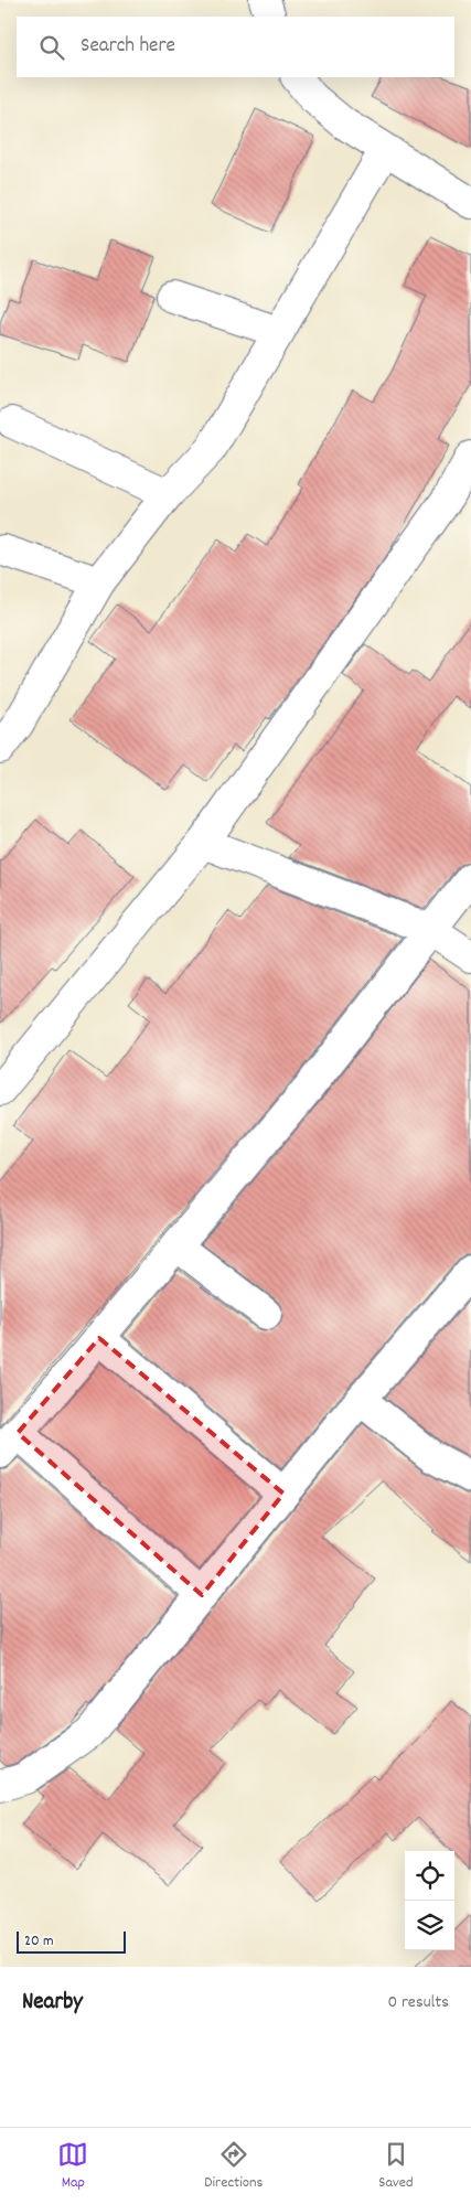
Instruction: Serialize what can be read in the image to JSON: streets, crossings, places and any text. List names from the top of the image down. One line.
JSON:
{"scale_bar":"20 m","page":{"search":"Search here","scale":"20 m","heading":["Nearby","0 results"],"nav":["Map","Directions","Saved"]}}
